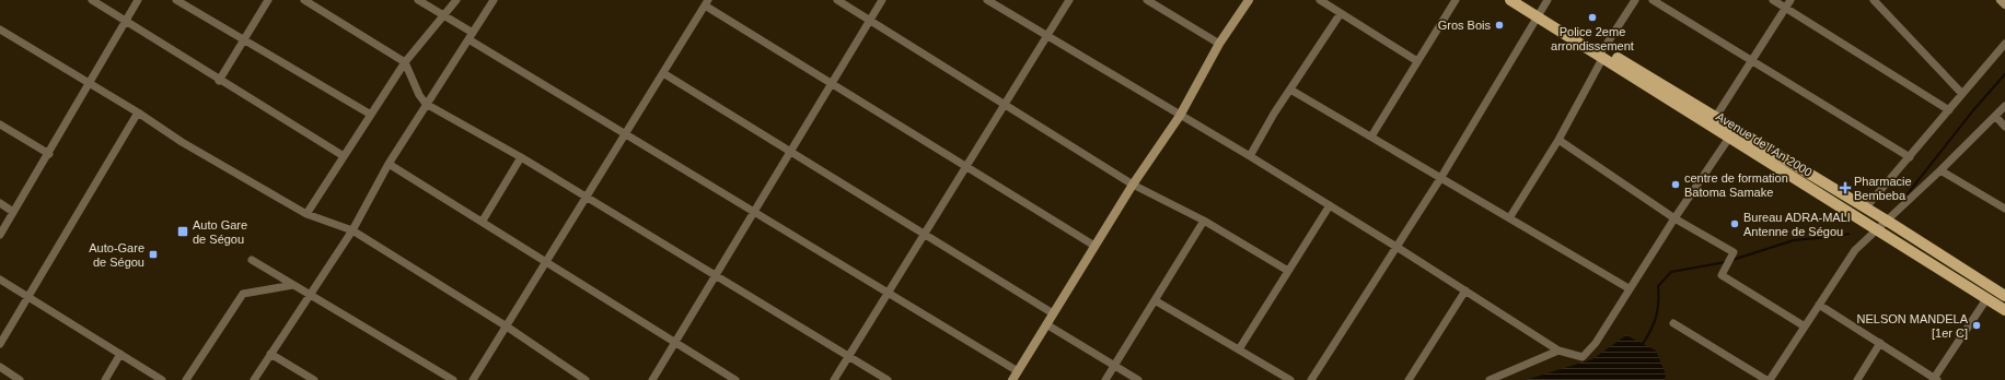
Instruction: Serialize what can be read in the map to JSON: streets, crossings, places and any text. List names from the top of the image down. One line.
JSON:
{"streets":{"main road":["Avenue de l'An 2000"]},"places":{"other":["Police 2eme arrondissement","Gros Bois","centre de formation Batoma Samake","Bureau ADRA-MALI Antenne de Ségou","NELSON MANDELA [1er C]"],"health":["Pharmacie Bembeba"],"transit":["Auto Gare de Ségou","Auto-Gare de Ségou"]}}
